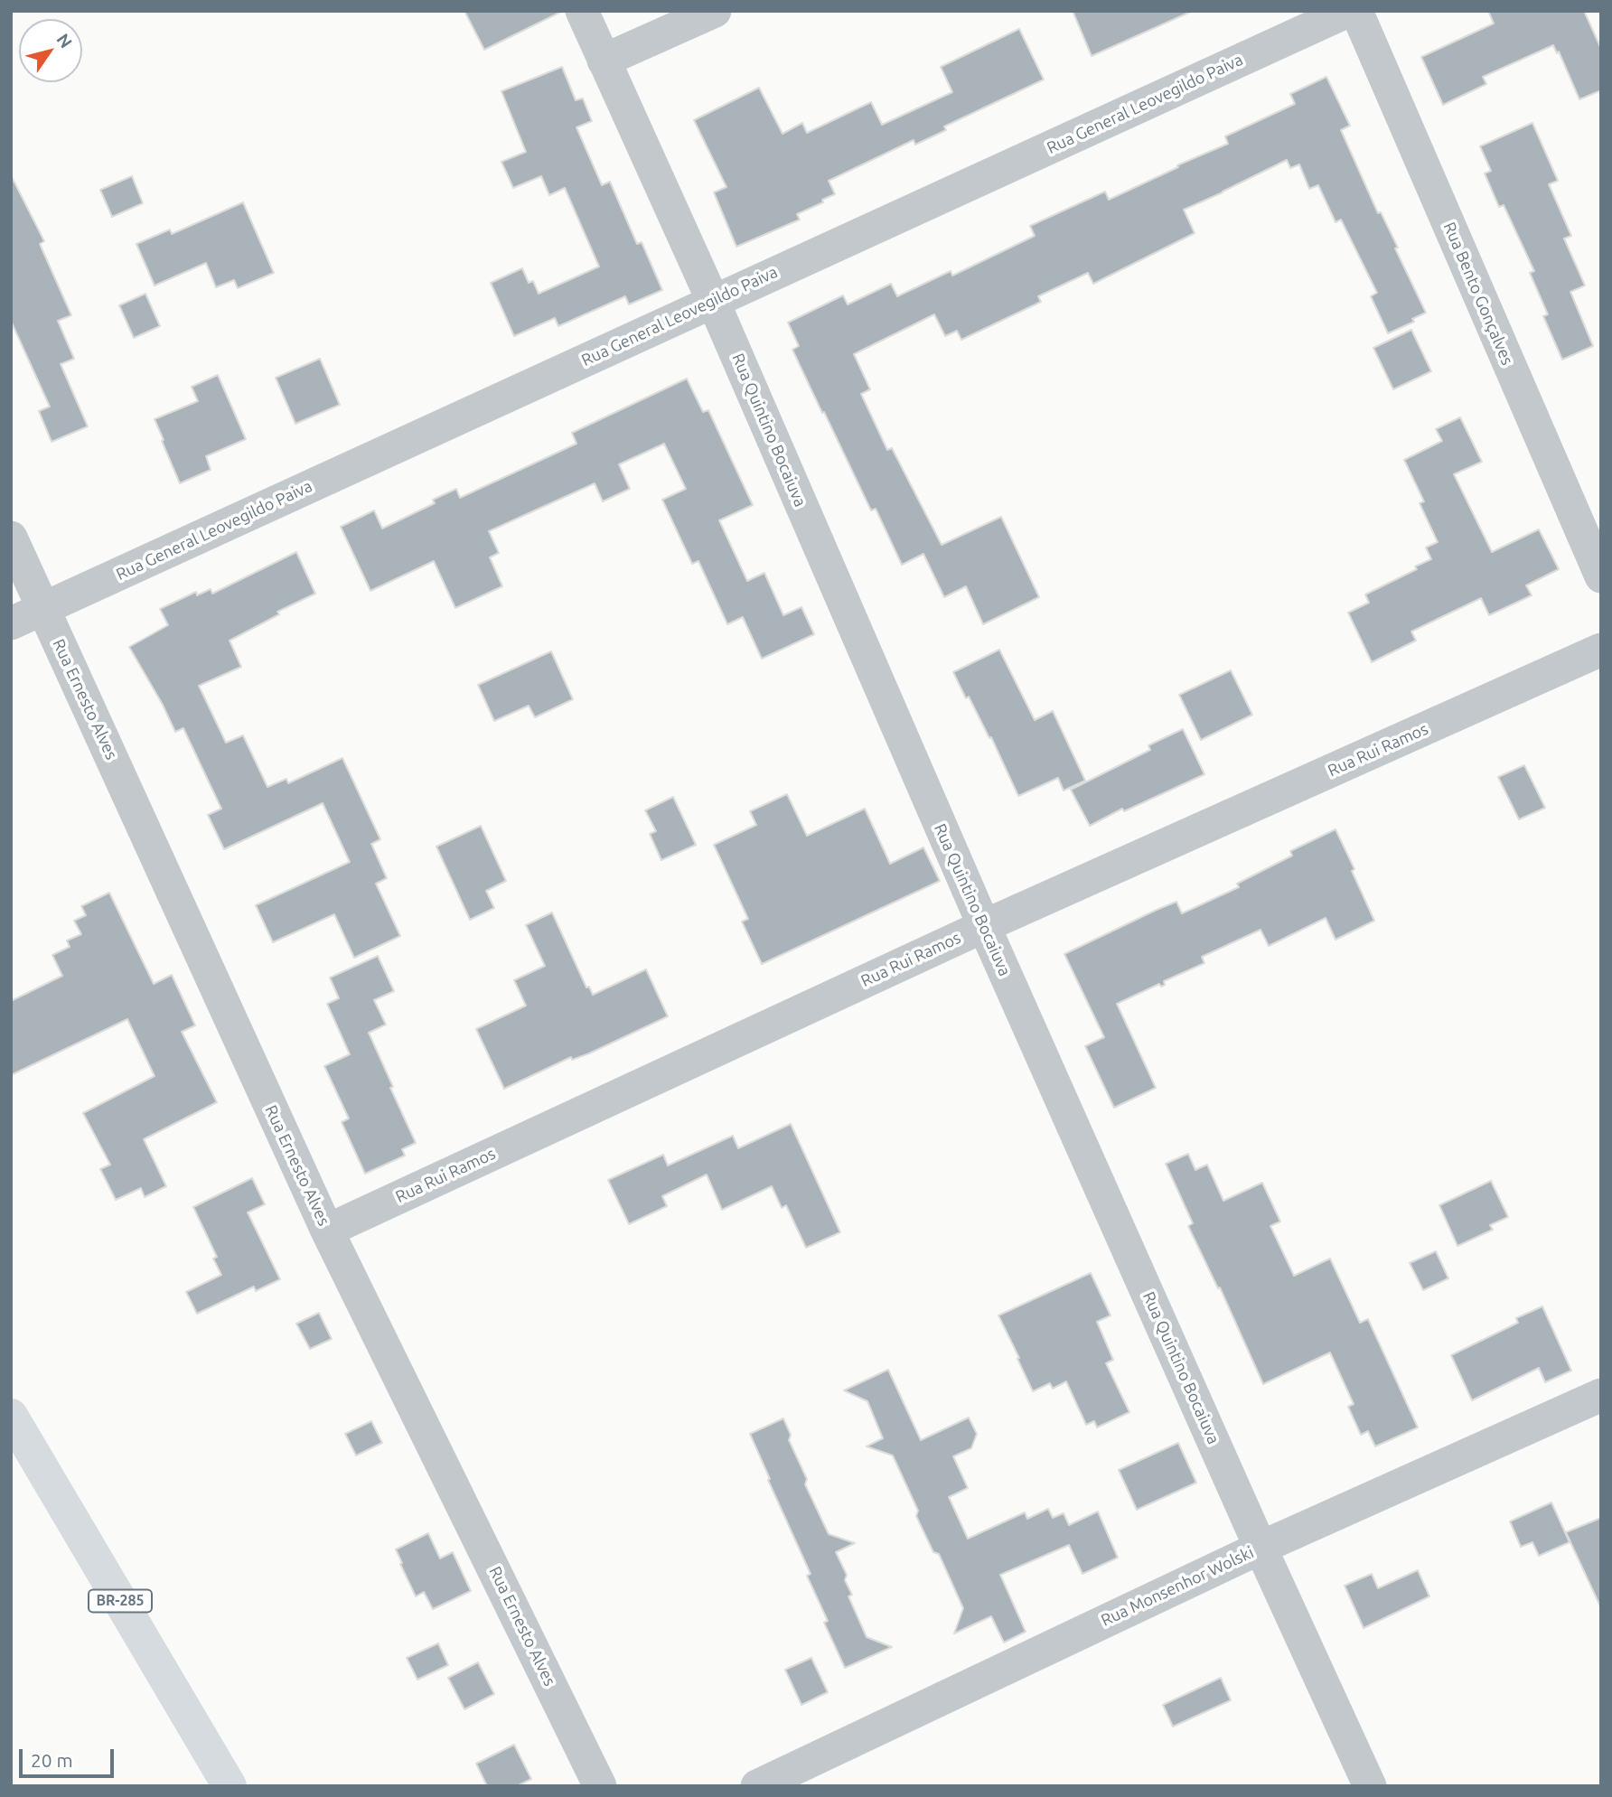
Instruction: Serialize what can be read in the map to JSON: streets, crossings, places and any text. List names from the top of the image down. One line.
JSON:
{"streets":{"highway":["BR-285"],"street":["Rua General Leovegildo Paiva","Rua Bento Gonçalves","Rua Quintino Bocaiuva","Rua Ernesto Alves","Rua Rui Ramos","Rua Monsenhor Wolski"]},"crossings":[["Rua General Leovegildo Paiva","Rua Quintino Bocaiuva"],["Rua General Leovegildo Paiva","Rua Ernesto Alves"],["Rua Quintino Bocaiuva","Rua Rui Ramos"],["Rua Quintino Bocaiuva","Rua Monsenhor Wolski"],["Rua Ernesto Alves","Rua Rui Ramos"]],"scale_bar":"20 m","north":"top right"}
